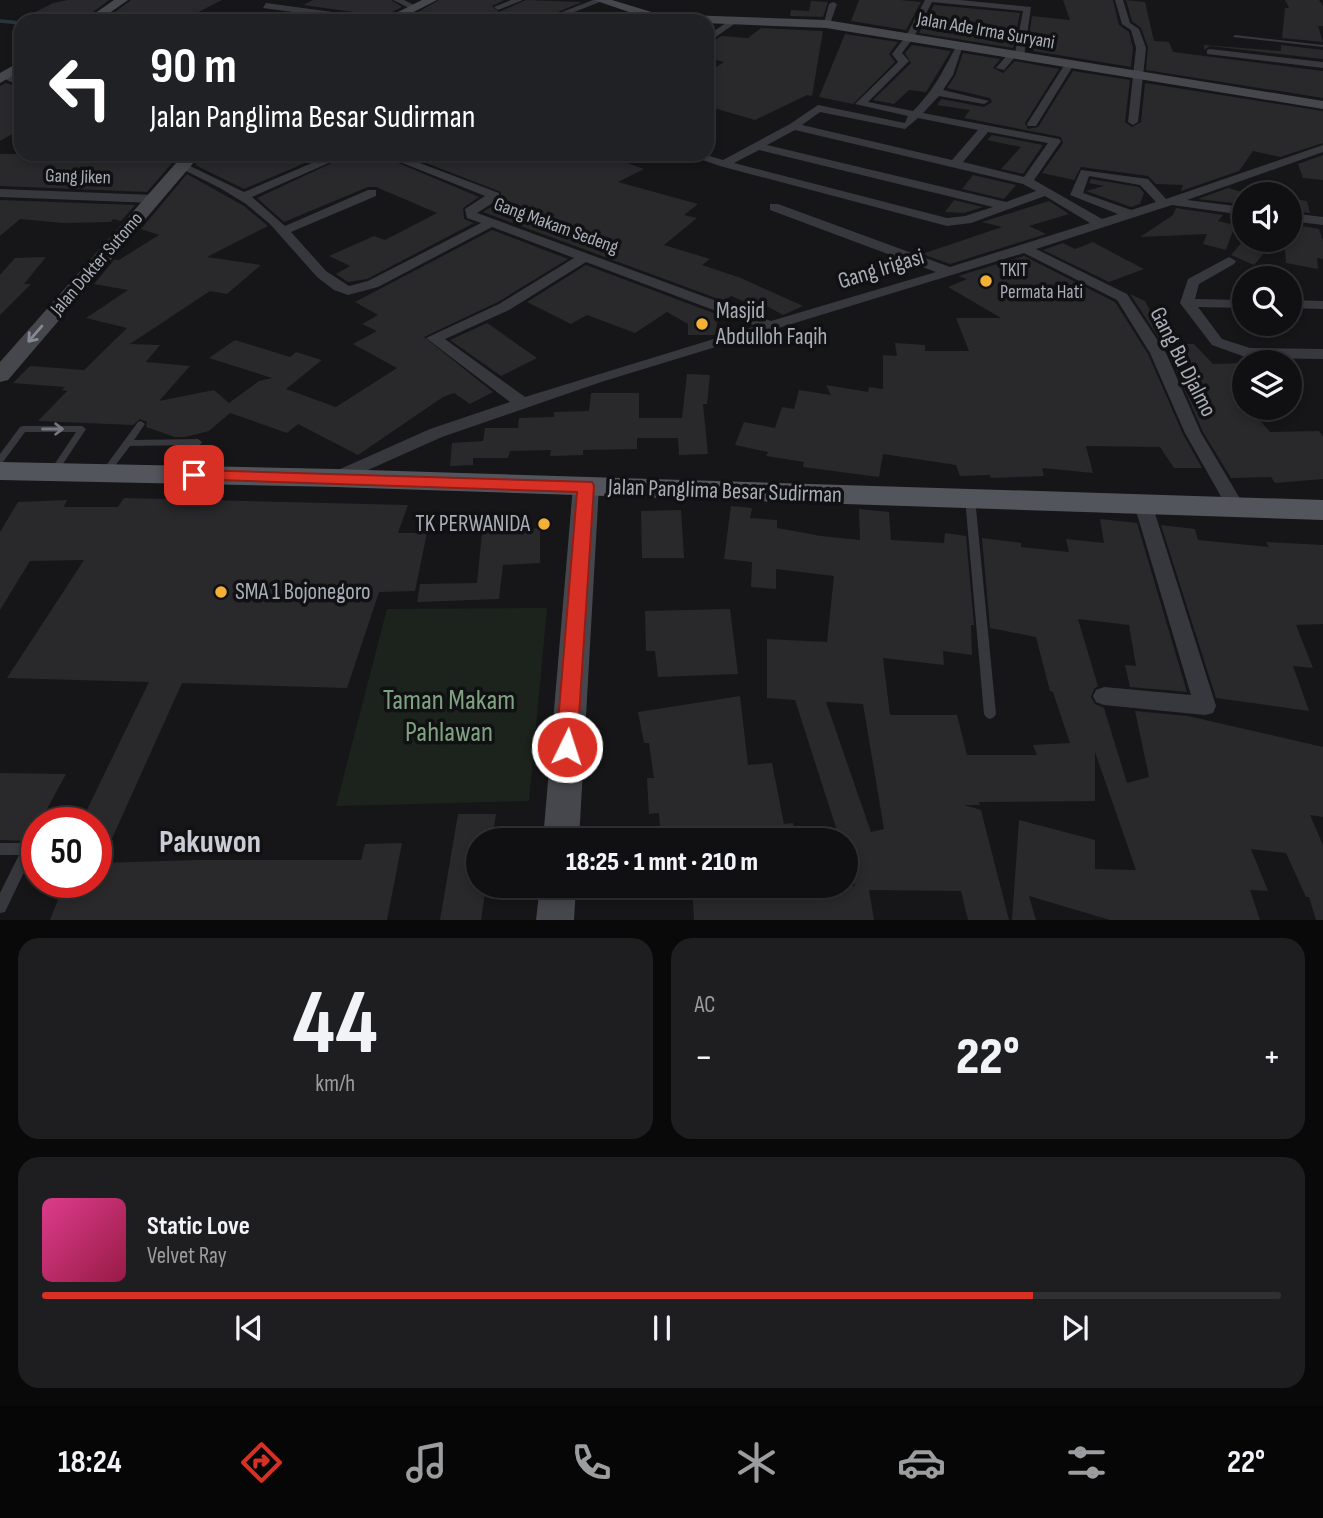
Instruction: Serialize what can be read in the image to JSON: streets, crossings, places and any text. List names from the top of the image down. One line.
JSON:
{"streets":{"main road":["Jalan Panglima Besar Sudirman"],"street":["Jalan Ade Irma Suryani","Gang Jiken","Gang Makam Sedeng","Jalan Dokter Sutomo","Gang Irigasi","Gang Bu Djalmo"]},"crossings":[["Gang Jiken","Jalan Dokter Sutomo"],["Gang Makam Sedeng","Gang Irigasi"],["Gang Irigasi","Gang Bu Djalmo"],["Gang Irigasi","Jalan Panglima Besar Sudirman"],["Gang Bu Djalmo","Jalan Panglima Besar Sudirman"]],"one_way":["Jalan Dokter Sutomo"],"districts":["Pakuwon"],"parks":["Taman Makam Pahlawan"],"places":["TKIT Permata Hati","Masjid Abdulloh Faqih","TK PERWANIDA","SMA 1 Bojonegoro"],"page":{"turn":["90 m","Jalan Panglima Besar Sudirman"],"limit":"50","trip":"18:25 · 1 mnt · 210 m","tile":[["44","km/h"],"AC"],"heat":["−","22°","+"],"song":["Static Love","Velvet Ray"],"tabs":["18:24","22°"]}}
